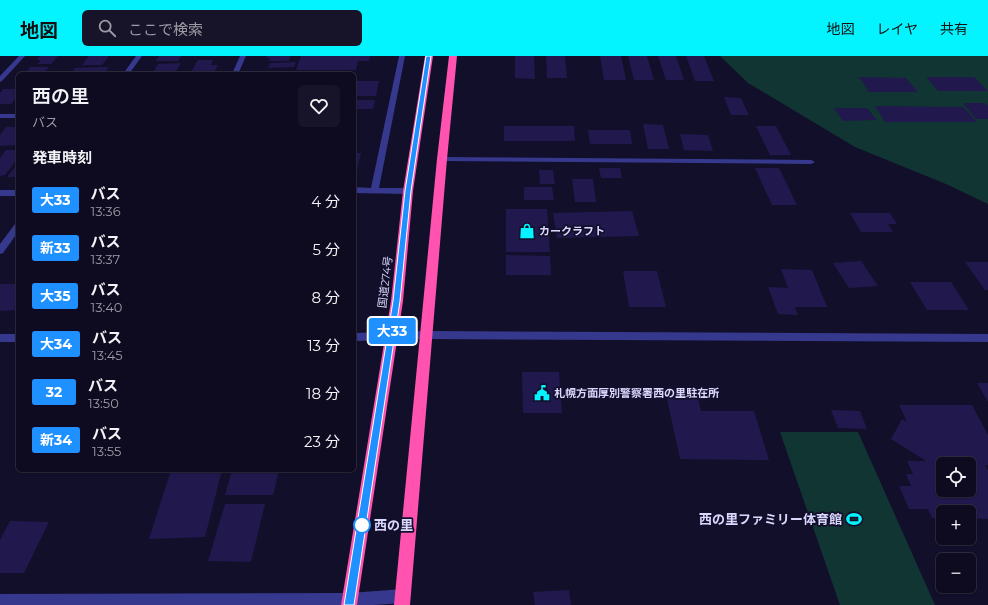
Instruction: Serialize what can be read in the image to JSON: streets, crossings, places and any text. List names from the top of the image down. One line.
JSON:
{"streets":{"highway":["国道274号"]},"places":{"shop":["カークラフト"],"public building":["札幌方面厚別警察署西の里駐在所"],"sports":["西の里ファミリー体育館"],"other":["西の里"]},"lines":["bus line 大33"],"page":{"header":"地図","search":"ここで検索","nav":["地図","レイヤ","共有"],"on_map":"大33","heading":[["西の里","バス"],"発車時刻"],"list":[{"mark":"大33","name":"バス","note":"13:36","value":"4 分"},{"mark":"新33","name":"バス","note":"13:37","value":"5 分"},{"mark":"大35","name":"バス","note":"13:40","value":"8 分"},{"mark":"大34","name":"バス","note":"13:45","value":"13 分"},{"mark":"32","name":"バス","note":"13:50","value":"18 分"},{"mark":"新34","name":"バス","note":"13:55","value":"23 分"}],"map_buttons":["+","−"]}}
